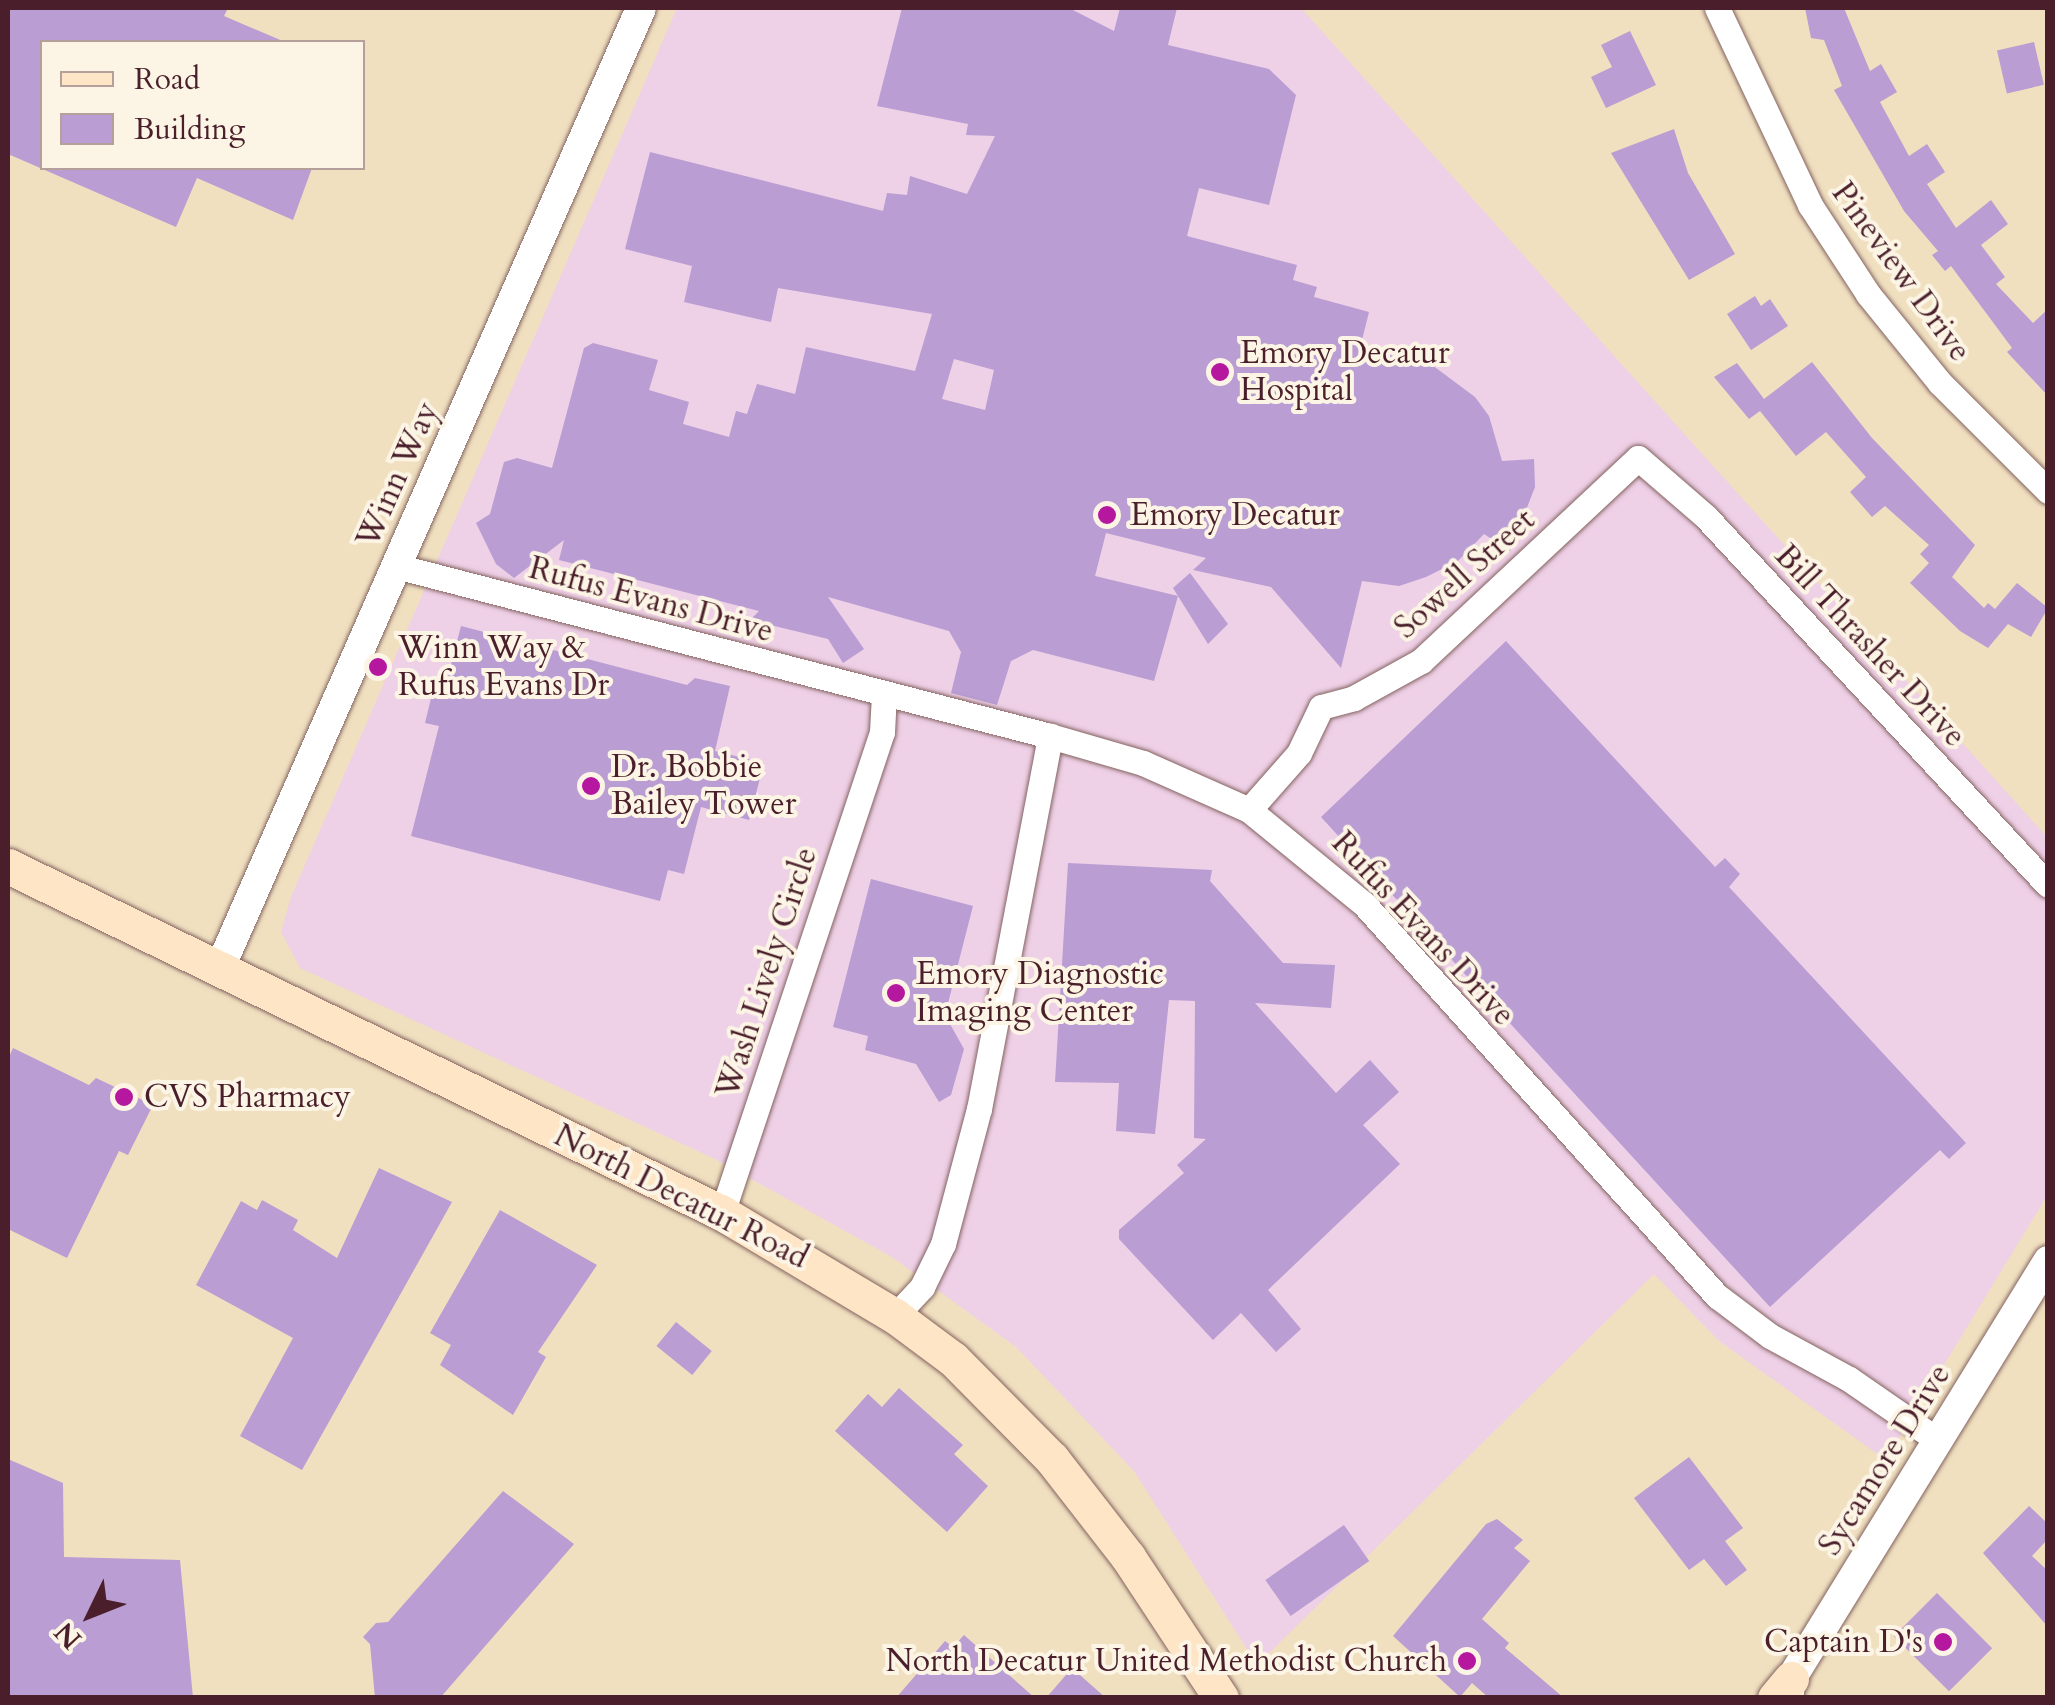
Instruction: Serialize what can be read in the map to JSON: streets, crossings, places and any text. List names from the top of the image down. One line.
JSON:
{"streets":{"main road":["North Decatur Road"],"street":["Pineview Drive","Winn Way","Sowell Street","Rufus Evans Drive","Bill Thrasher Drive","Wash Lively Circle","Sycamore Drive"]},"crossings":[["Winn Way","Rufus Evans Drive"],["Winn Way","North Decatur Road"],["Sowell Street","Rufus Evans Drive"],["Sowell Street","Bill Thrasher Drive"],["Rufus Evans Drive","Wash Lively Circle"],["Rufus Evans Drive","Sycamore Drive"],["Wash Lively Circle","North Decatur Road"]],"places":["Emory Decatur Hospital","Emory Decatur","Winn Way & Rufus Evans Dr","Dr. Bobbie Bailey Tower","Emory Diagnostic Imaging Center","CVS Pharmacy","Captain D's","North Decatur United Methodist Church"],"legend":["Road","Building"],"north":"bottom left"}
